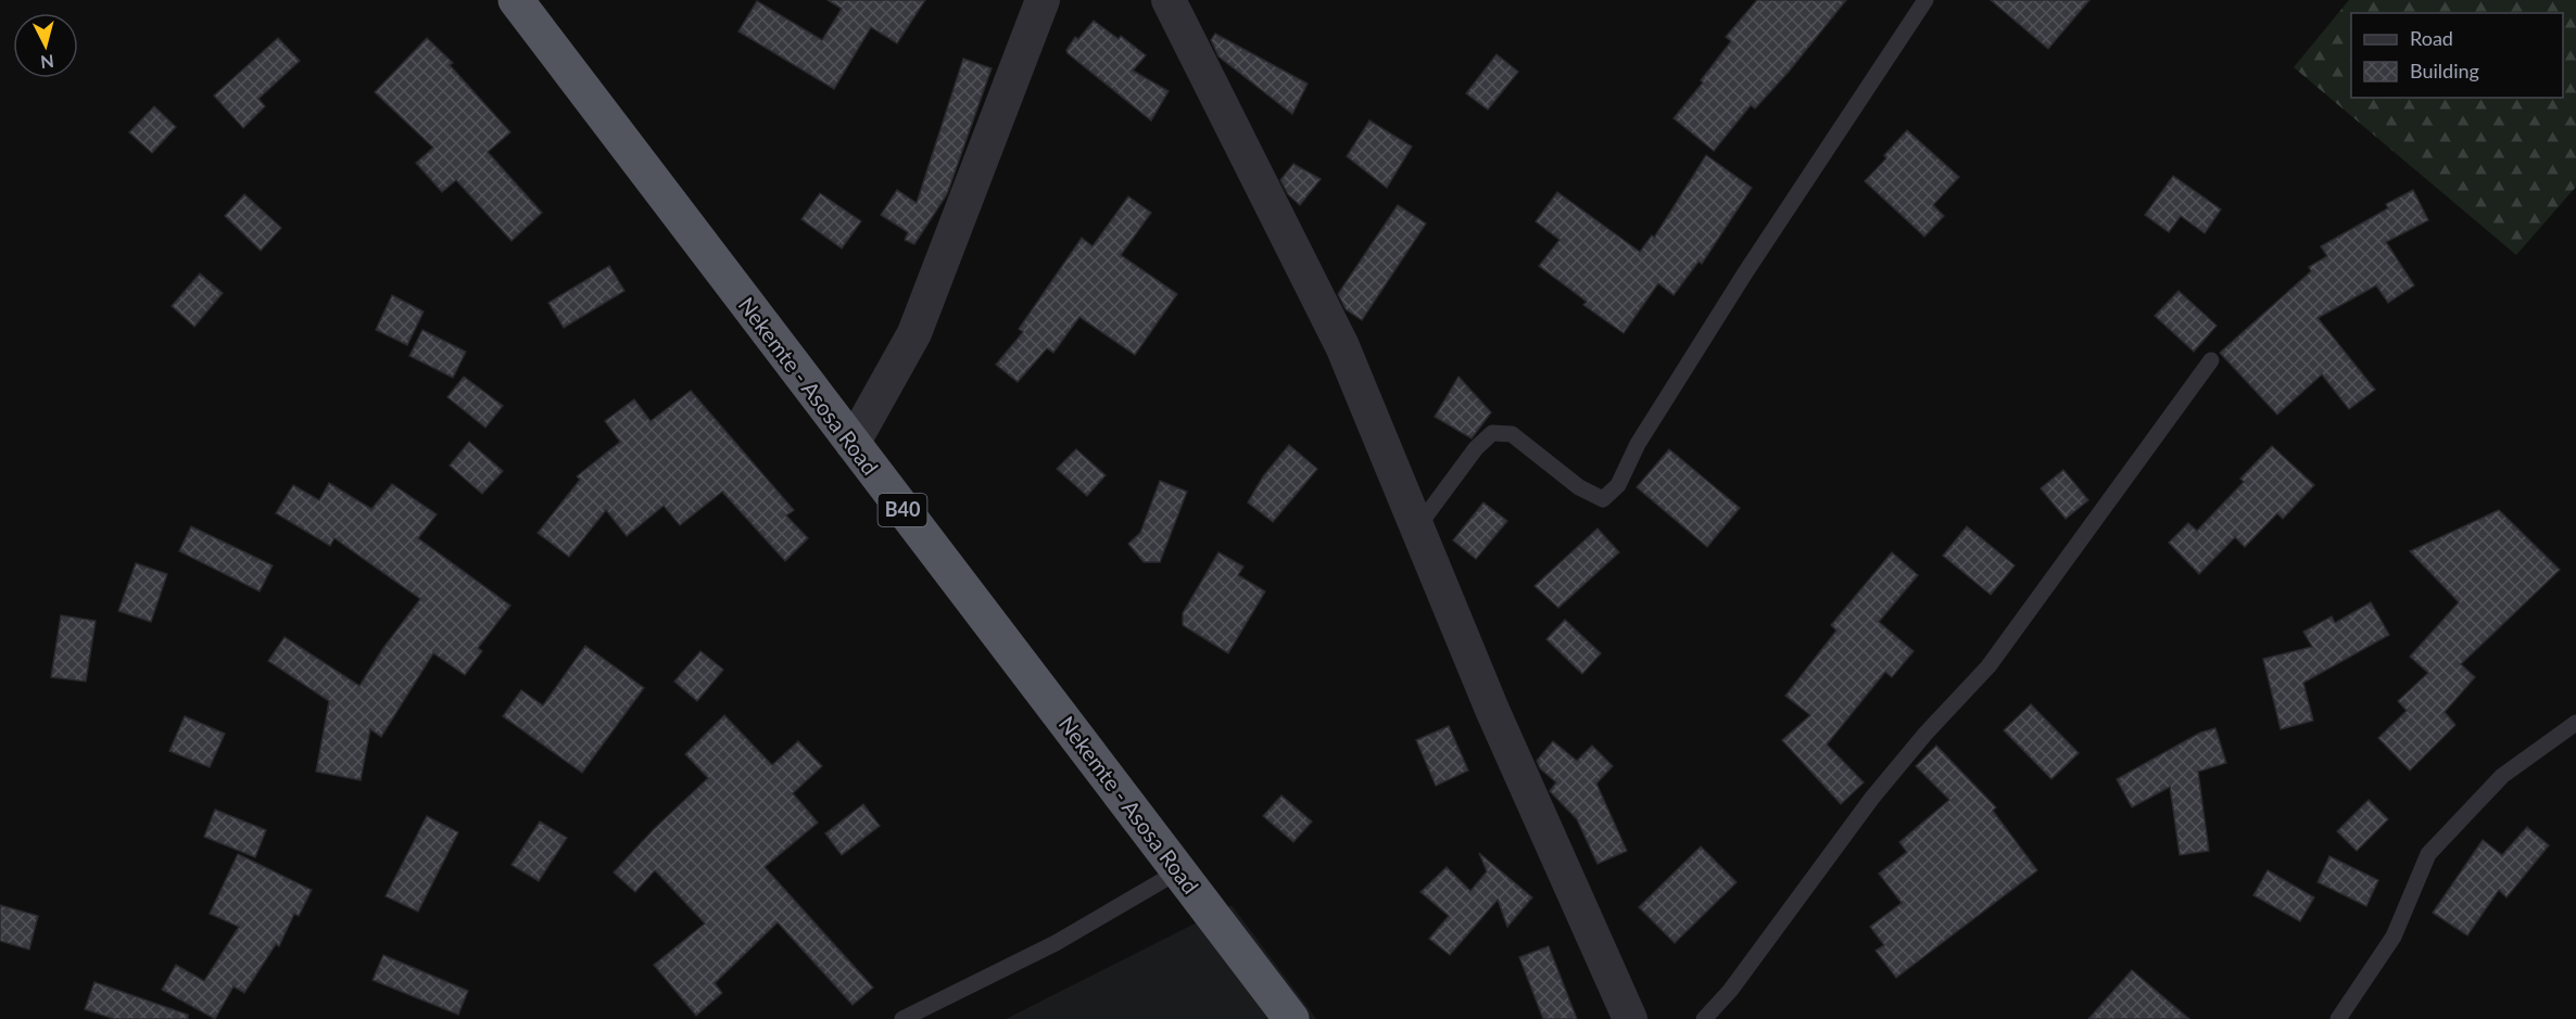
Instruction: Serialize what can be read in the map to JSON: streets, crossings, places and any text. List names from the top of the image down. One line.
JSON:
{"streets":{"highway":["Nekemte - Asosa Road","B40"]},"legend":["Road","Building"],"north":"bottom"}
